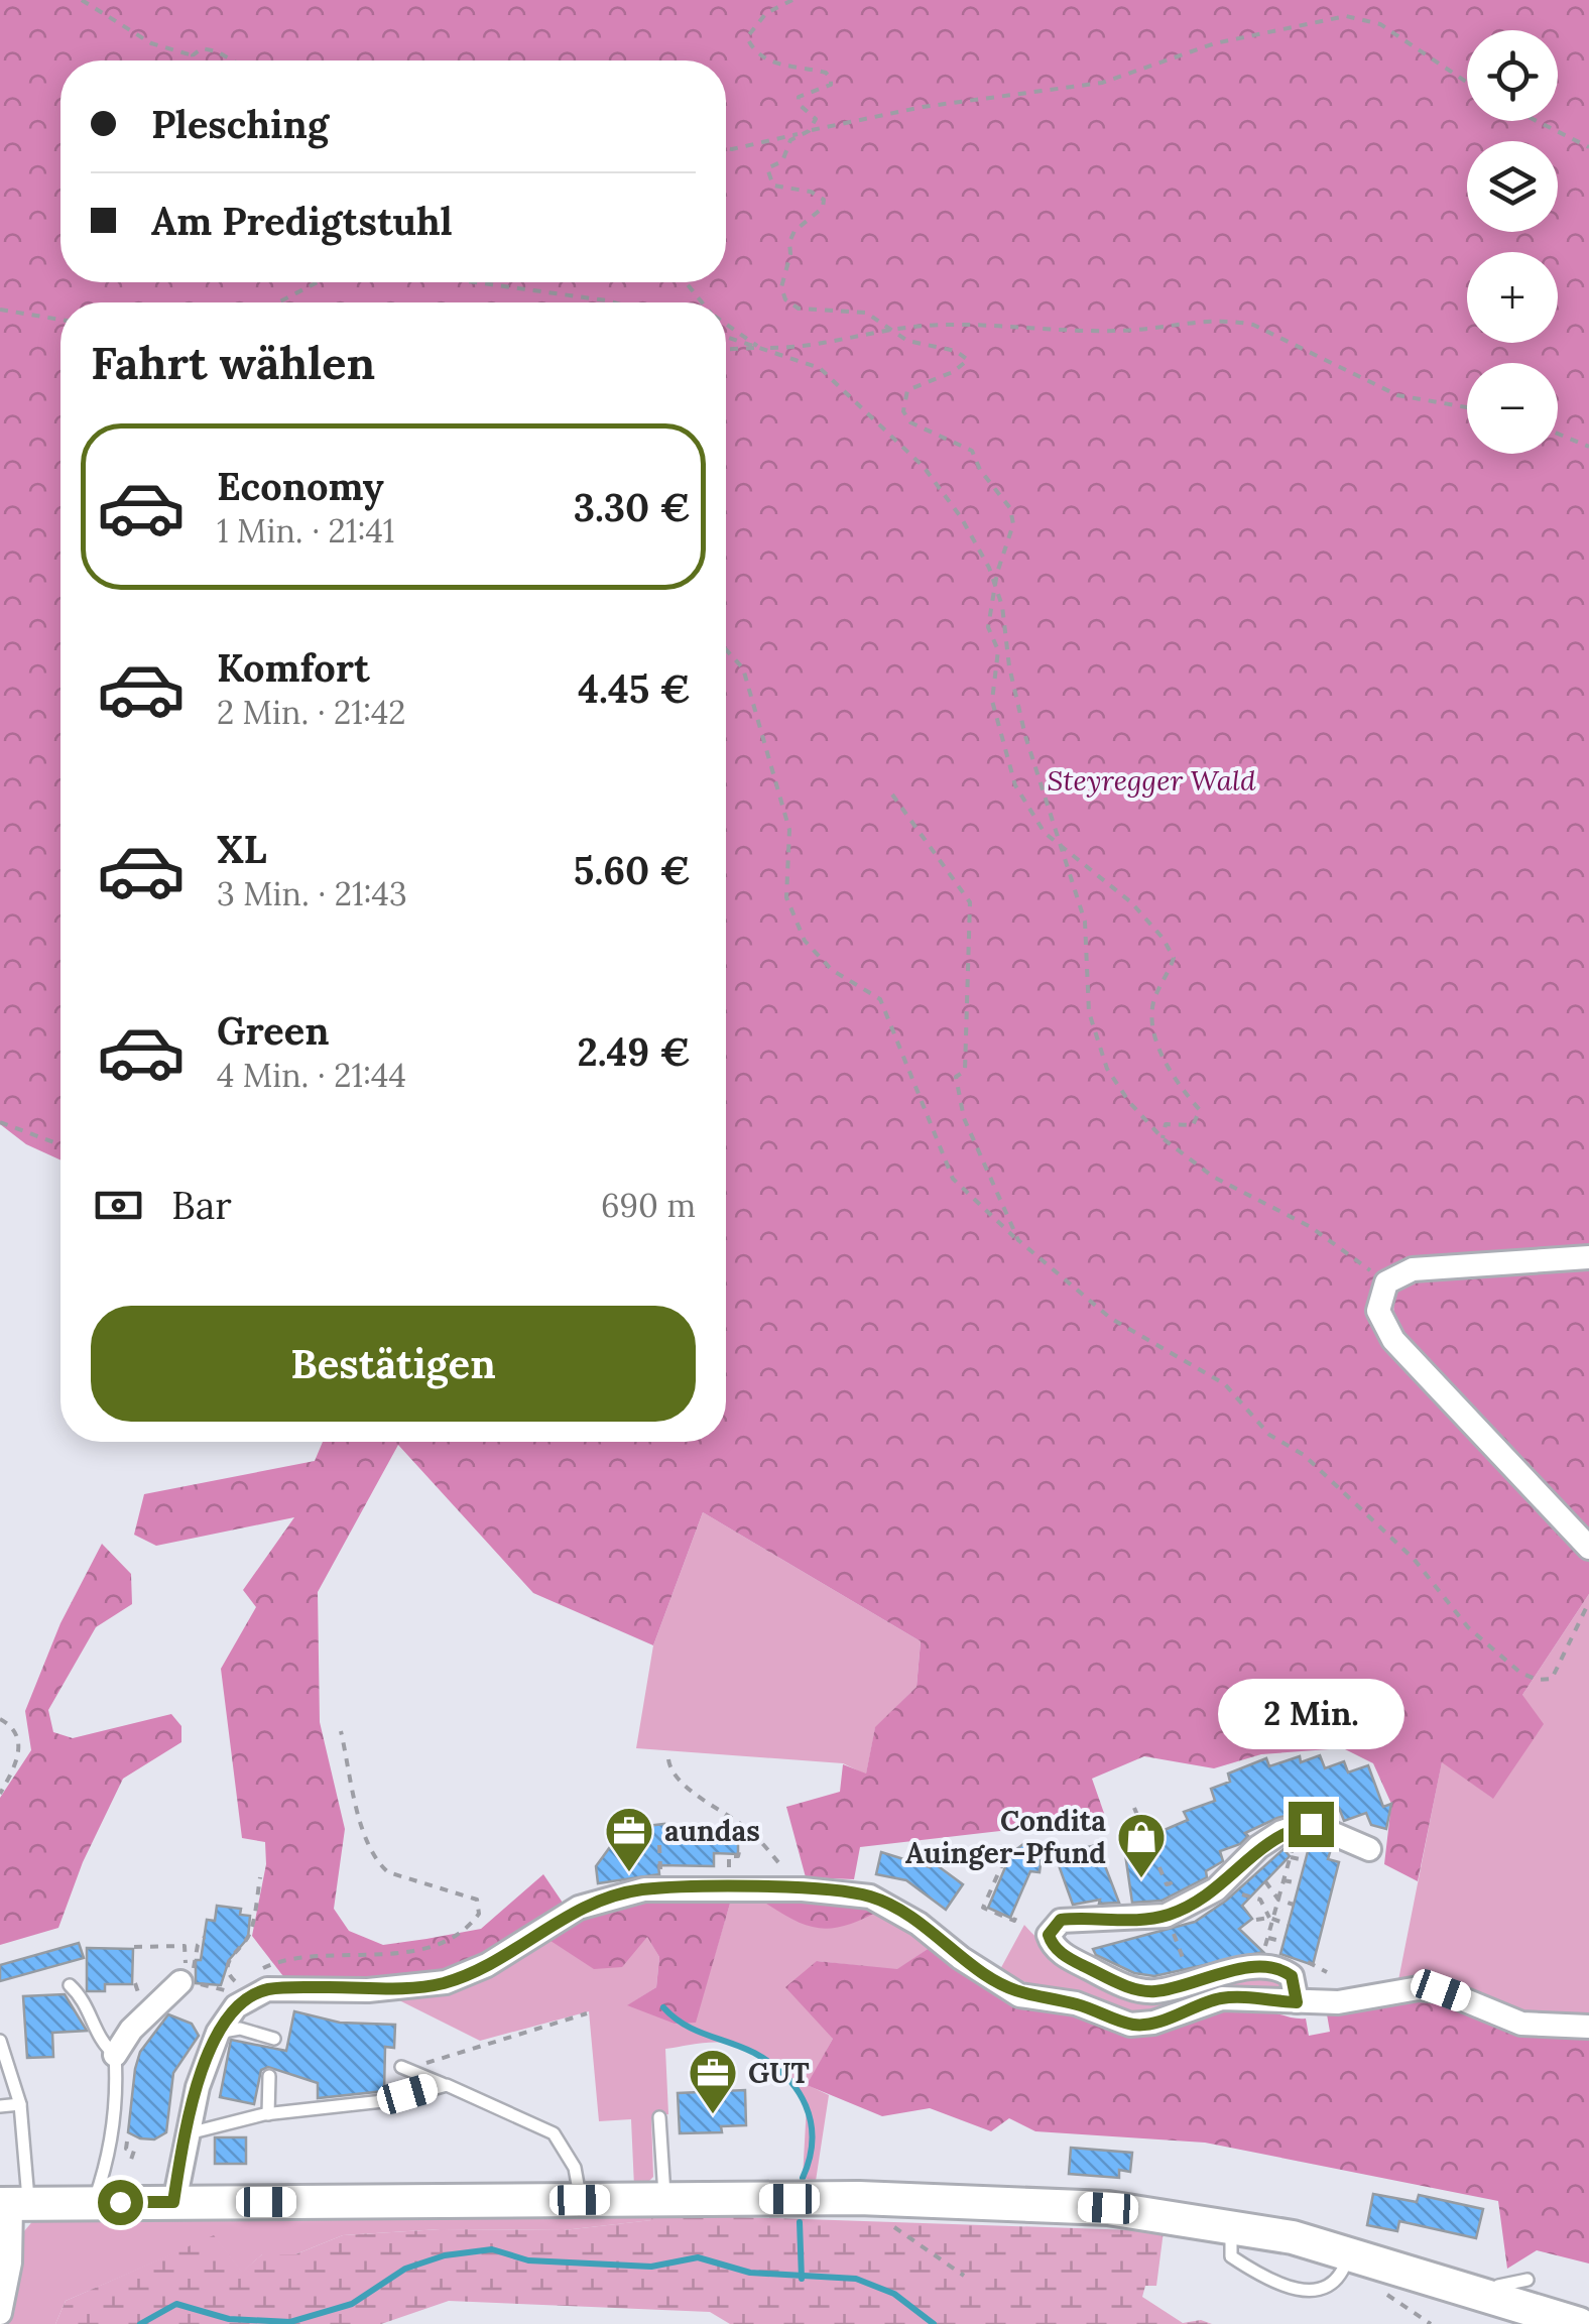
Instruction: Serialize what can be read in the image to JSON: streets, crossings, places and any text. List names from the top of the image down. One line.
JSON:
{"parks":["Steyregger Wald"],"places":{"office":["aundas","GUT"],"shop":["Condita Auinger-Pfund"]},"page":{"map_buttons":["+","−"],"banner":["Plesching","Am Predigtstuhl"],"heading":"Fahrt wählen","list":[{"name":"Economy","note":"1 Min. · 21:41","value":"3.30 €"},{"name":"Komfort","note":"2 Min. · 21:42","value":"4.45 €"},{"name":"XL","note":"3 Min. · 21:43","value":"5.60 €"},{"name":"Green","note":"4 Min. · 21:44","value":"2.49 €"}],"pay":["Bar","690 m"],"buttons":"Bestätigen","bubble":"2 Min."}}
